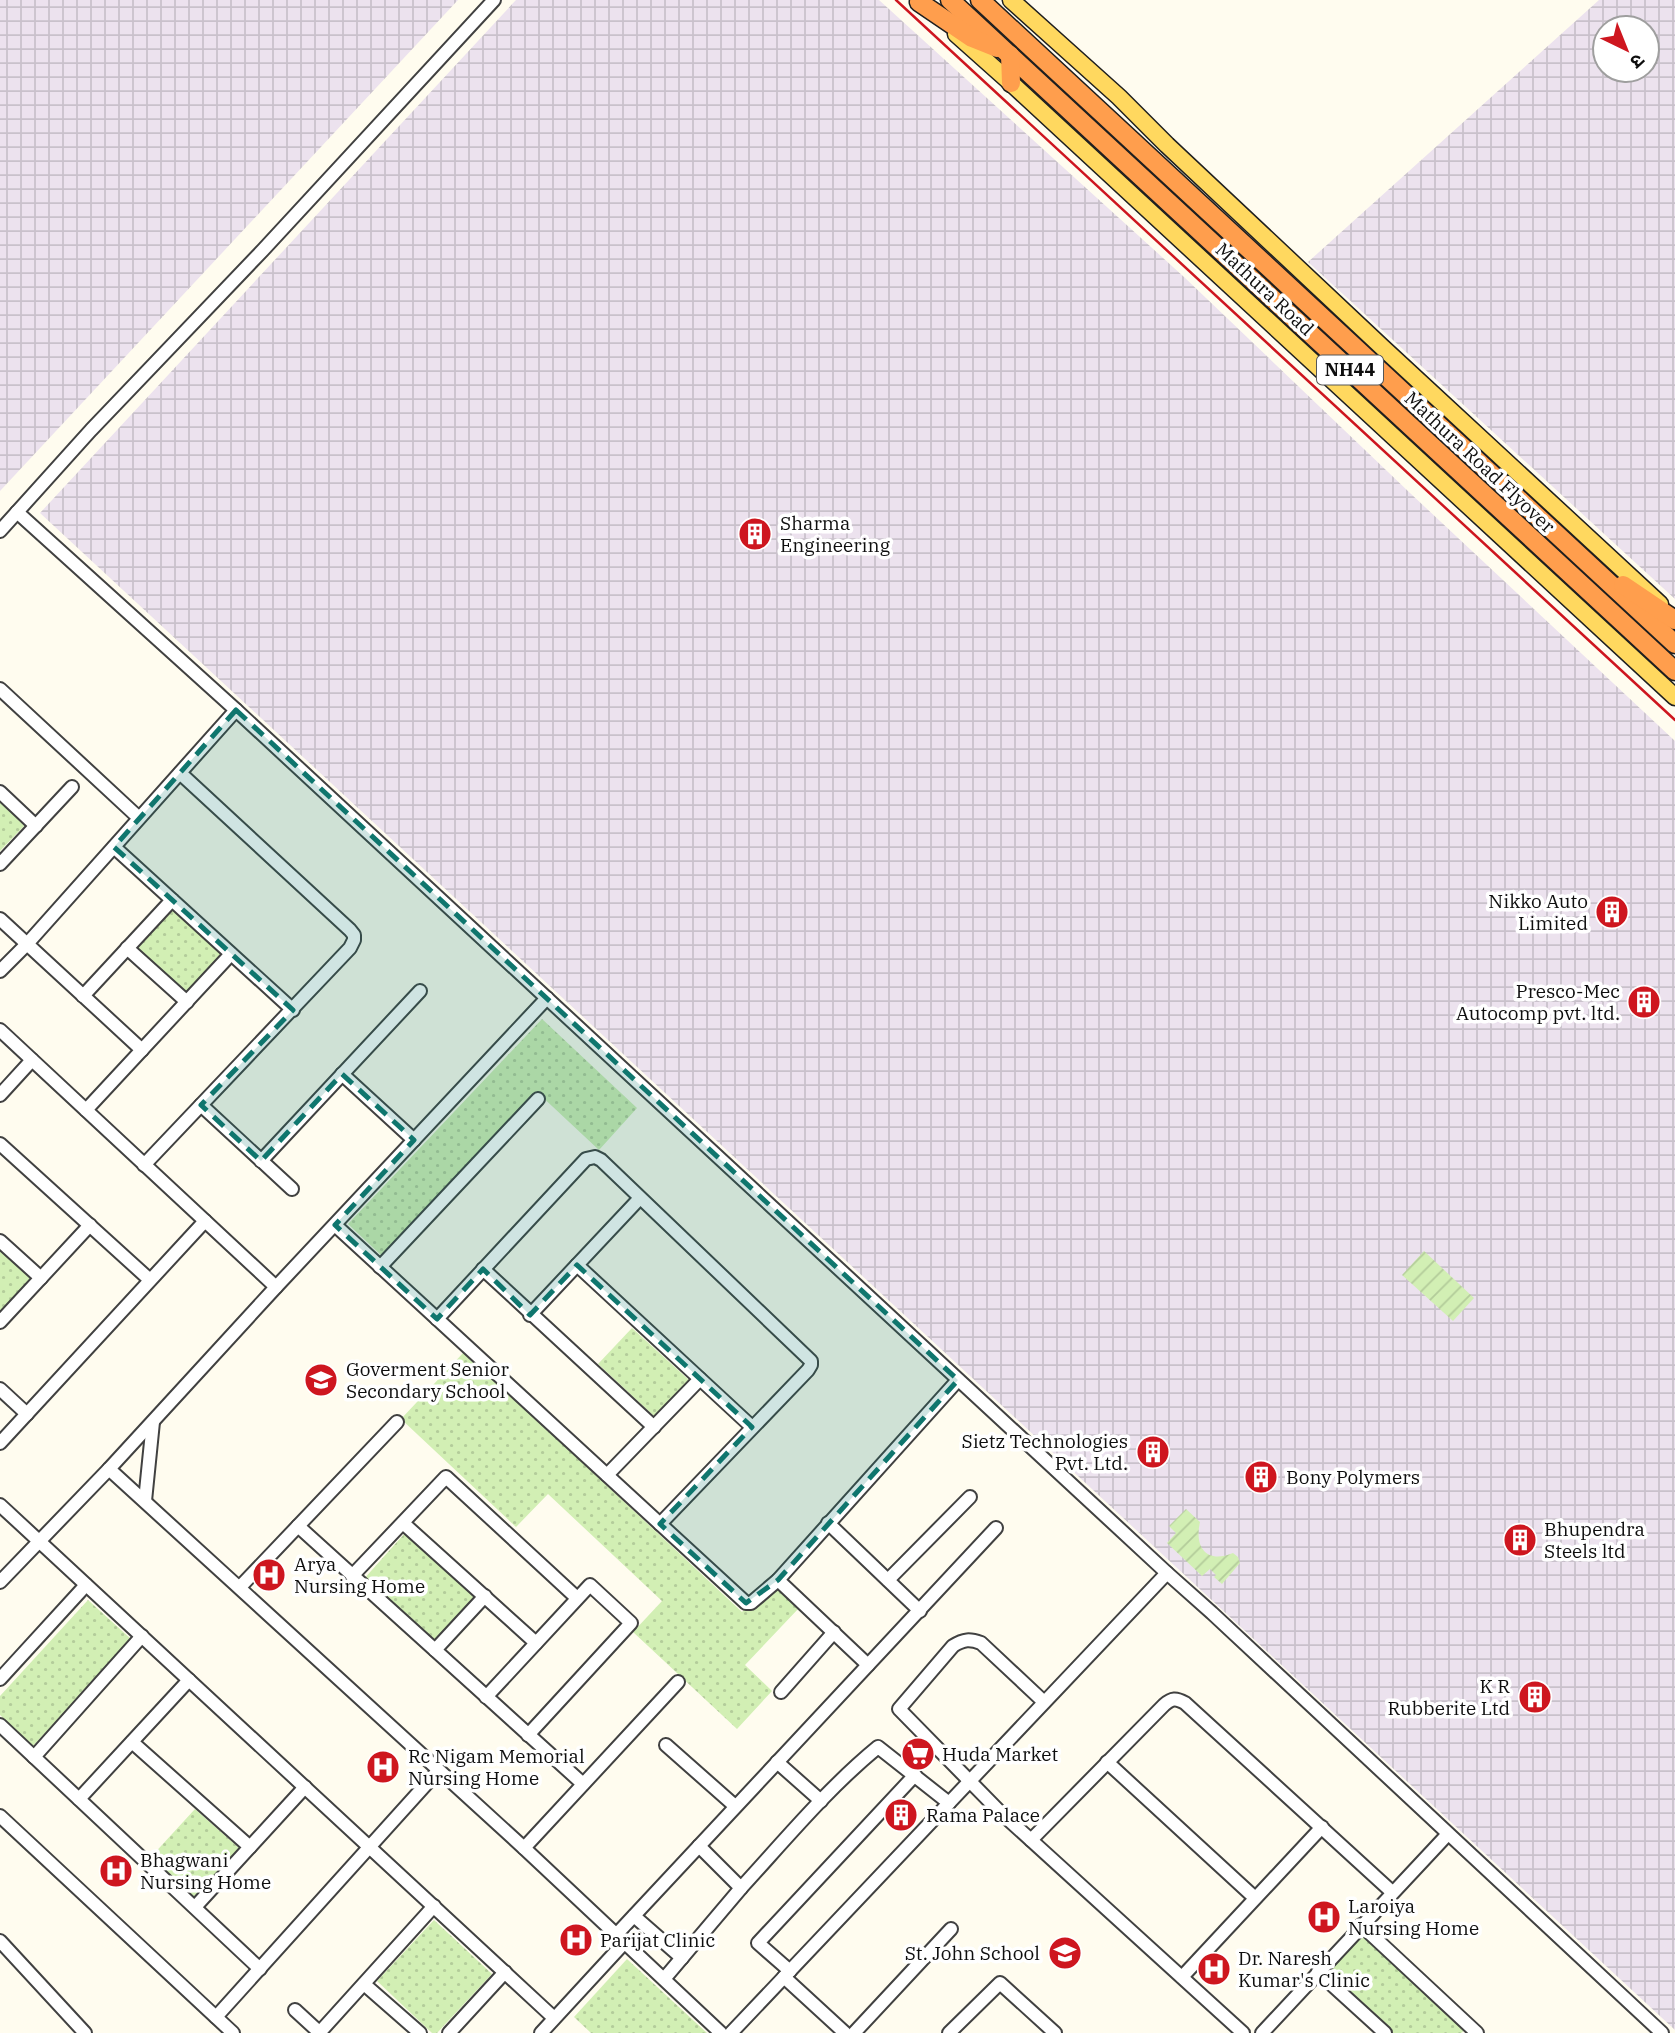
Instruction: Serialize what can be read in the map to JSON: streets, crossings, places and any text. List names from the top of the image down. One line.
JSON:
{"streets":{"highway":["Mathura Road","NH44","Mathura Road Flyover"]},"crossings":[["Mathura Road","NH44"],["NH44","Mathura Road Flyover"]],"places":{"building":["Sharma Engineering","Nikko Auto Limited","Presco-Mec Autocomp pvt. ltd.","Sietz Technologies Pvt. Ltd.","Bony Polymers","Bhupendra Steels ltd","K R Rubberite Ltd","Rama Palace"],"school or university":["Goverment Senior Secondary School","St. John School"],"hospital":["Arya Nursing Home","Rc Nigam Memorial Nursing Home","Bhagwani Nursing Home","Laroiya Nursing Home","Parijat Clinic","Dr. Naresh Kumar's Clinic"],"supermarket":["Huda Market"]},"north":"bottom right"}
